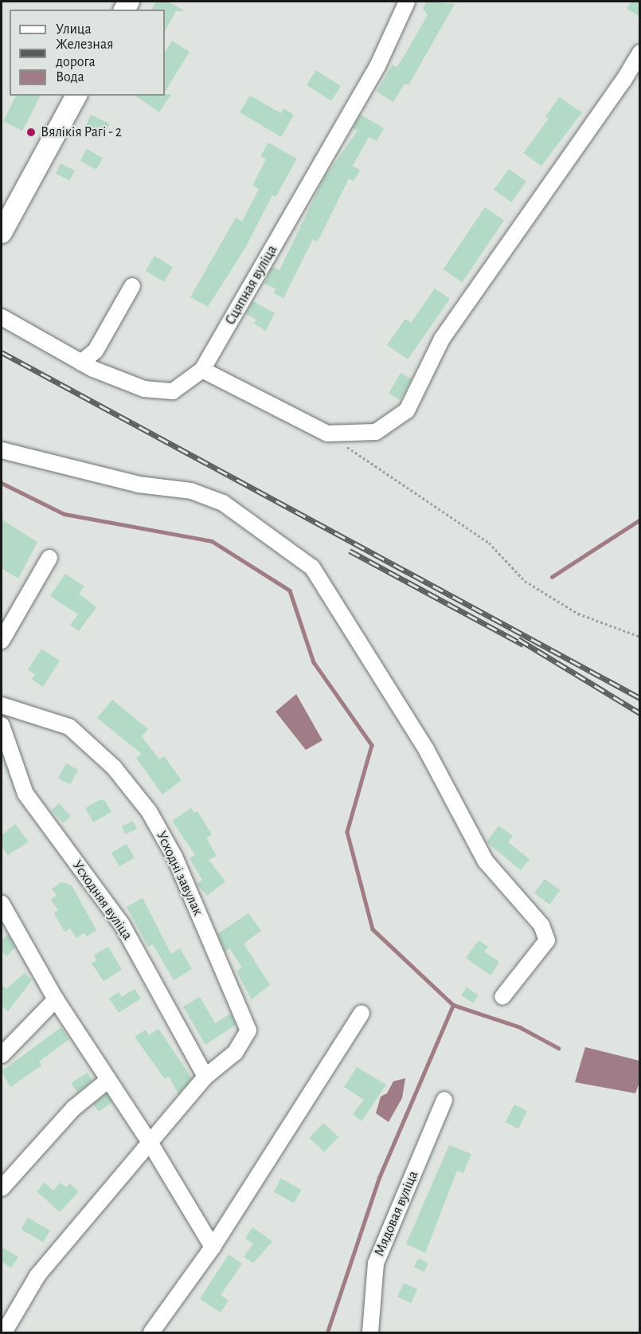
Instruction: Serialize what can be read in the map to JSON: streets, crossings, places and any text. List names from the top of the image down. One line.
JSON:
{"streets":{"street":["Сцяпная вуліца","Усходні завулак","Усходняя вуліца","Мядовая вуліца"]},"crossings":[["Усходні завулак","Усходняя вуліца"]],"places":["Вялікія Рагі - 2"],"legend":["Улица","Железная дорога","Вода"]}
